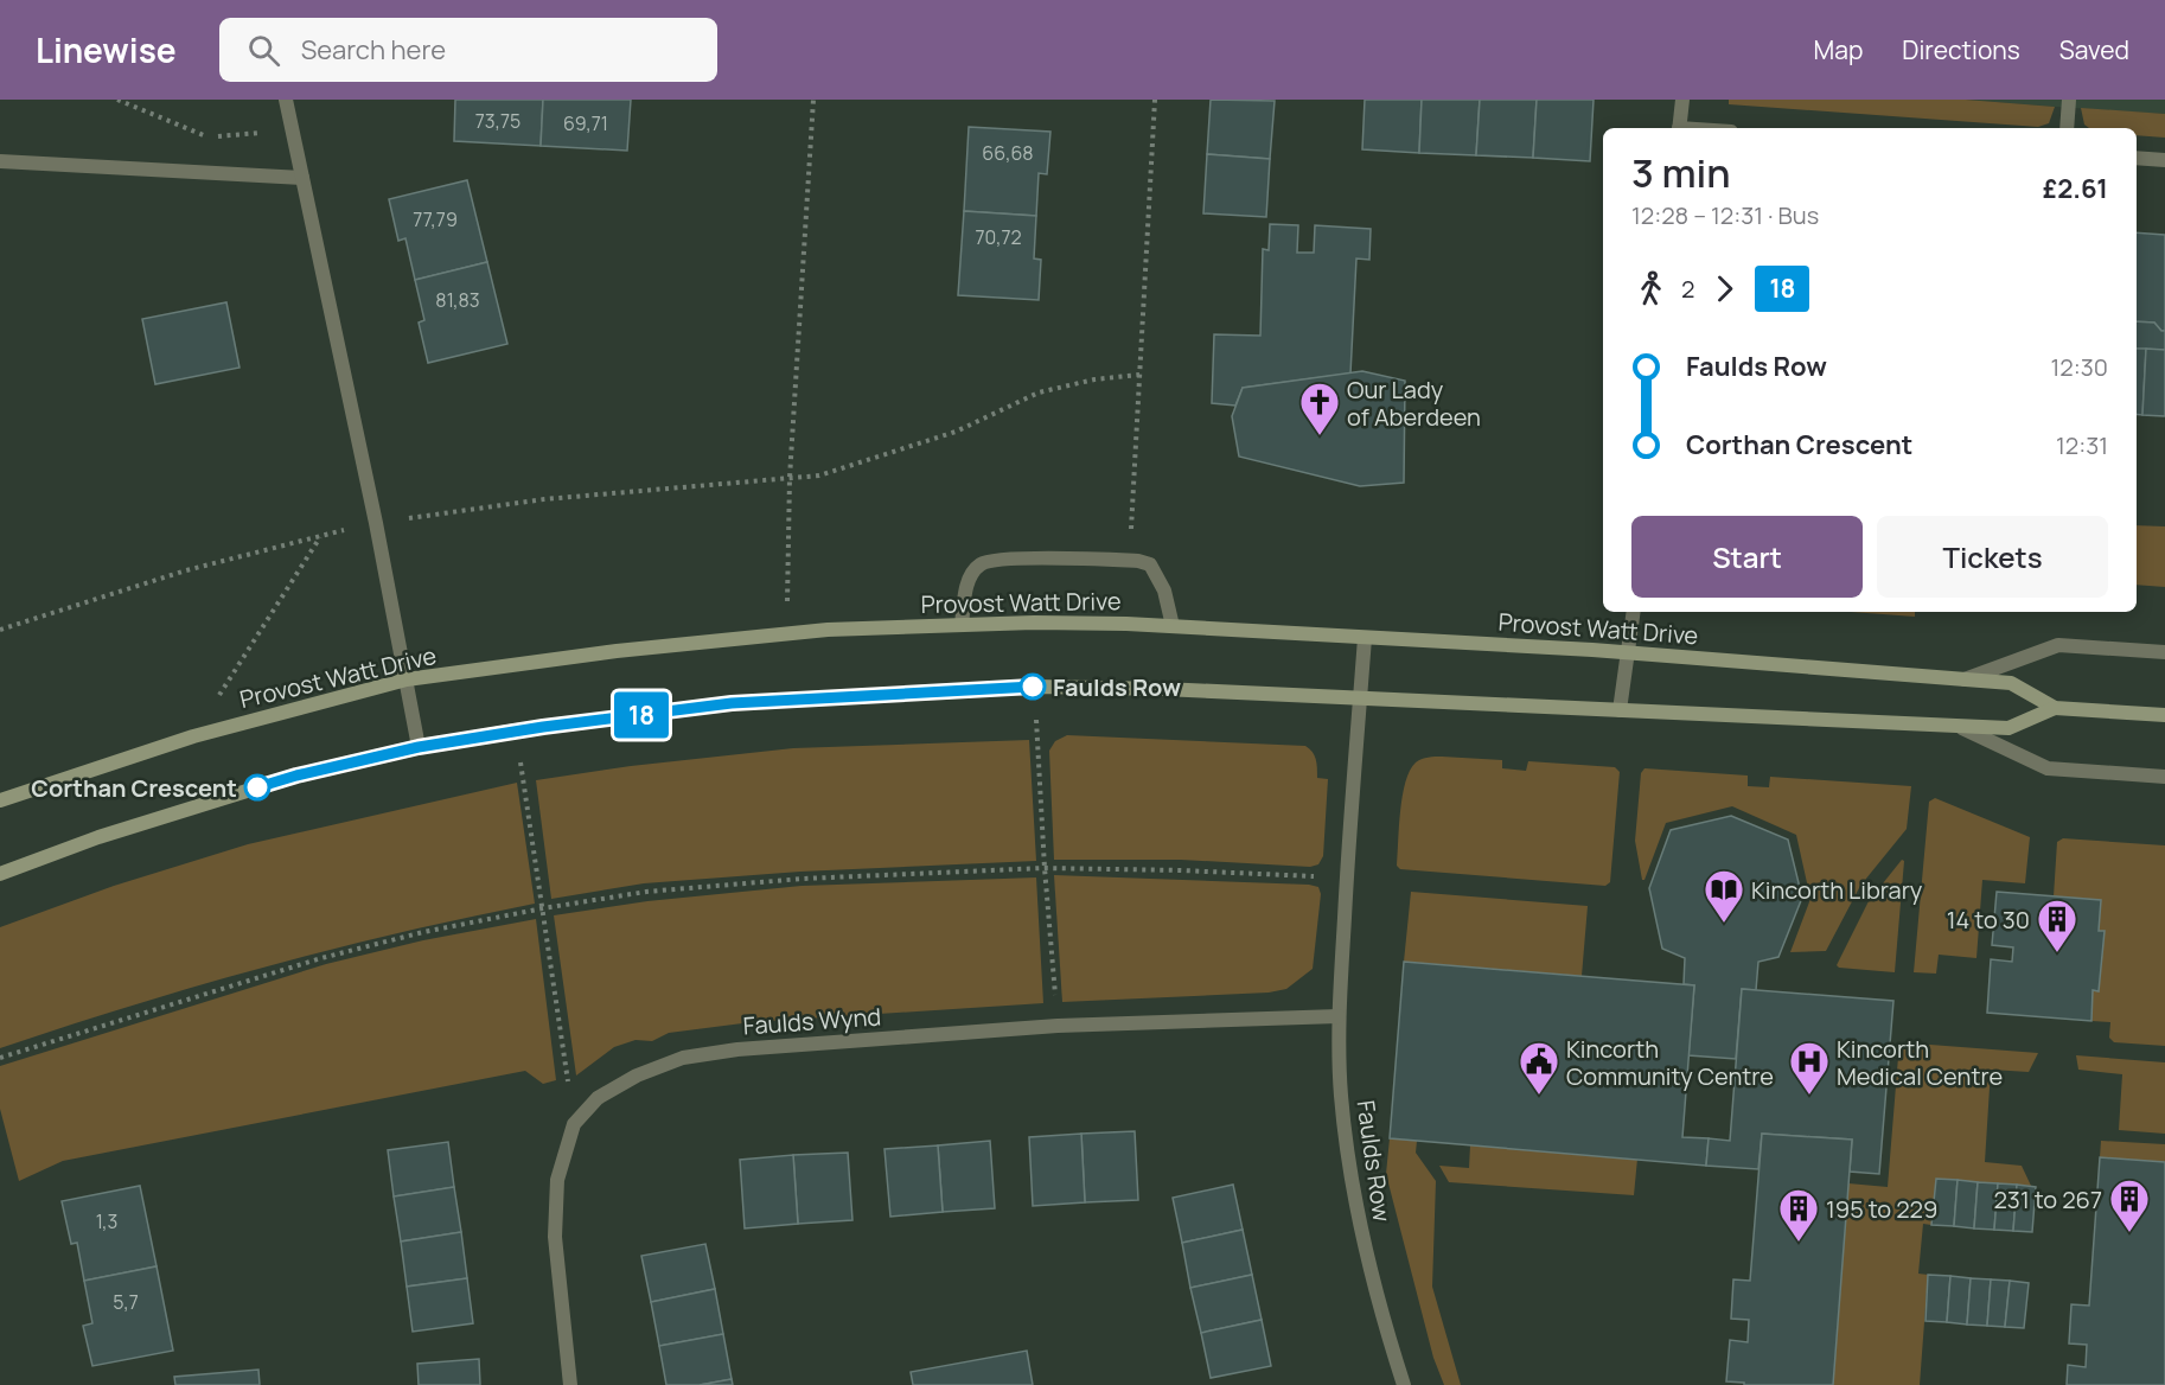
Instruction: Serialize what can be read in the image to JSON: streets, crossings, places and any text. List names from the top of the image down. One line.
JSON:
{"streets":{"street":["Provost Watt Drive","Faulds Wynd","Faulds Row"]},"crossings":[["Provost Watt Drive","Faulds Row"],["Faulds Wynd","Faulds Row"]],"places":{"church":["Our Lady of Aberdeen"],"other":["Faulds Row","Corthan Crescent"],"library":["Kincorth Library"],"building":["14 to 30","231 to 267","195 to 229"],"public building":["Kincorth Community Centre"],"hospital":["Kincorth Medical Centre"]},"lines":["bus line 18"],"house_numbers":["73,75","69,71","66,68","77,79","70,72","81,83","1,3","5,7"],"page":{"header":"Linewise","search":"Search here","nav":["Map","Directions","Saved"],"on_map":"18","heading":["3 min","12:28 – 12:31 · Bus","£2.61"],"legs":["2","18"],"list":[{"name":"Faulds Row","value":"12:30"},{"name":"Corthan Crescent","value":"12:31"}],"buttons":["Start","Tickets"]}}
